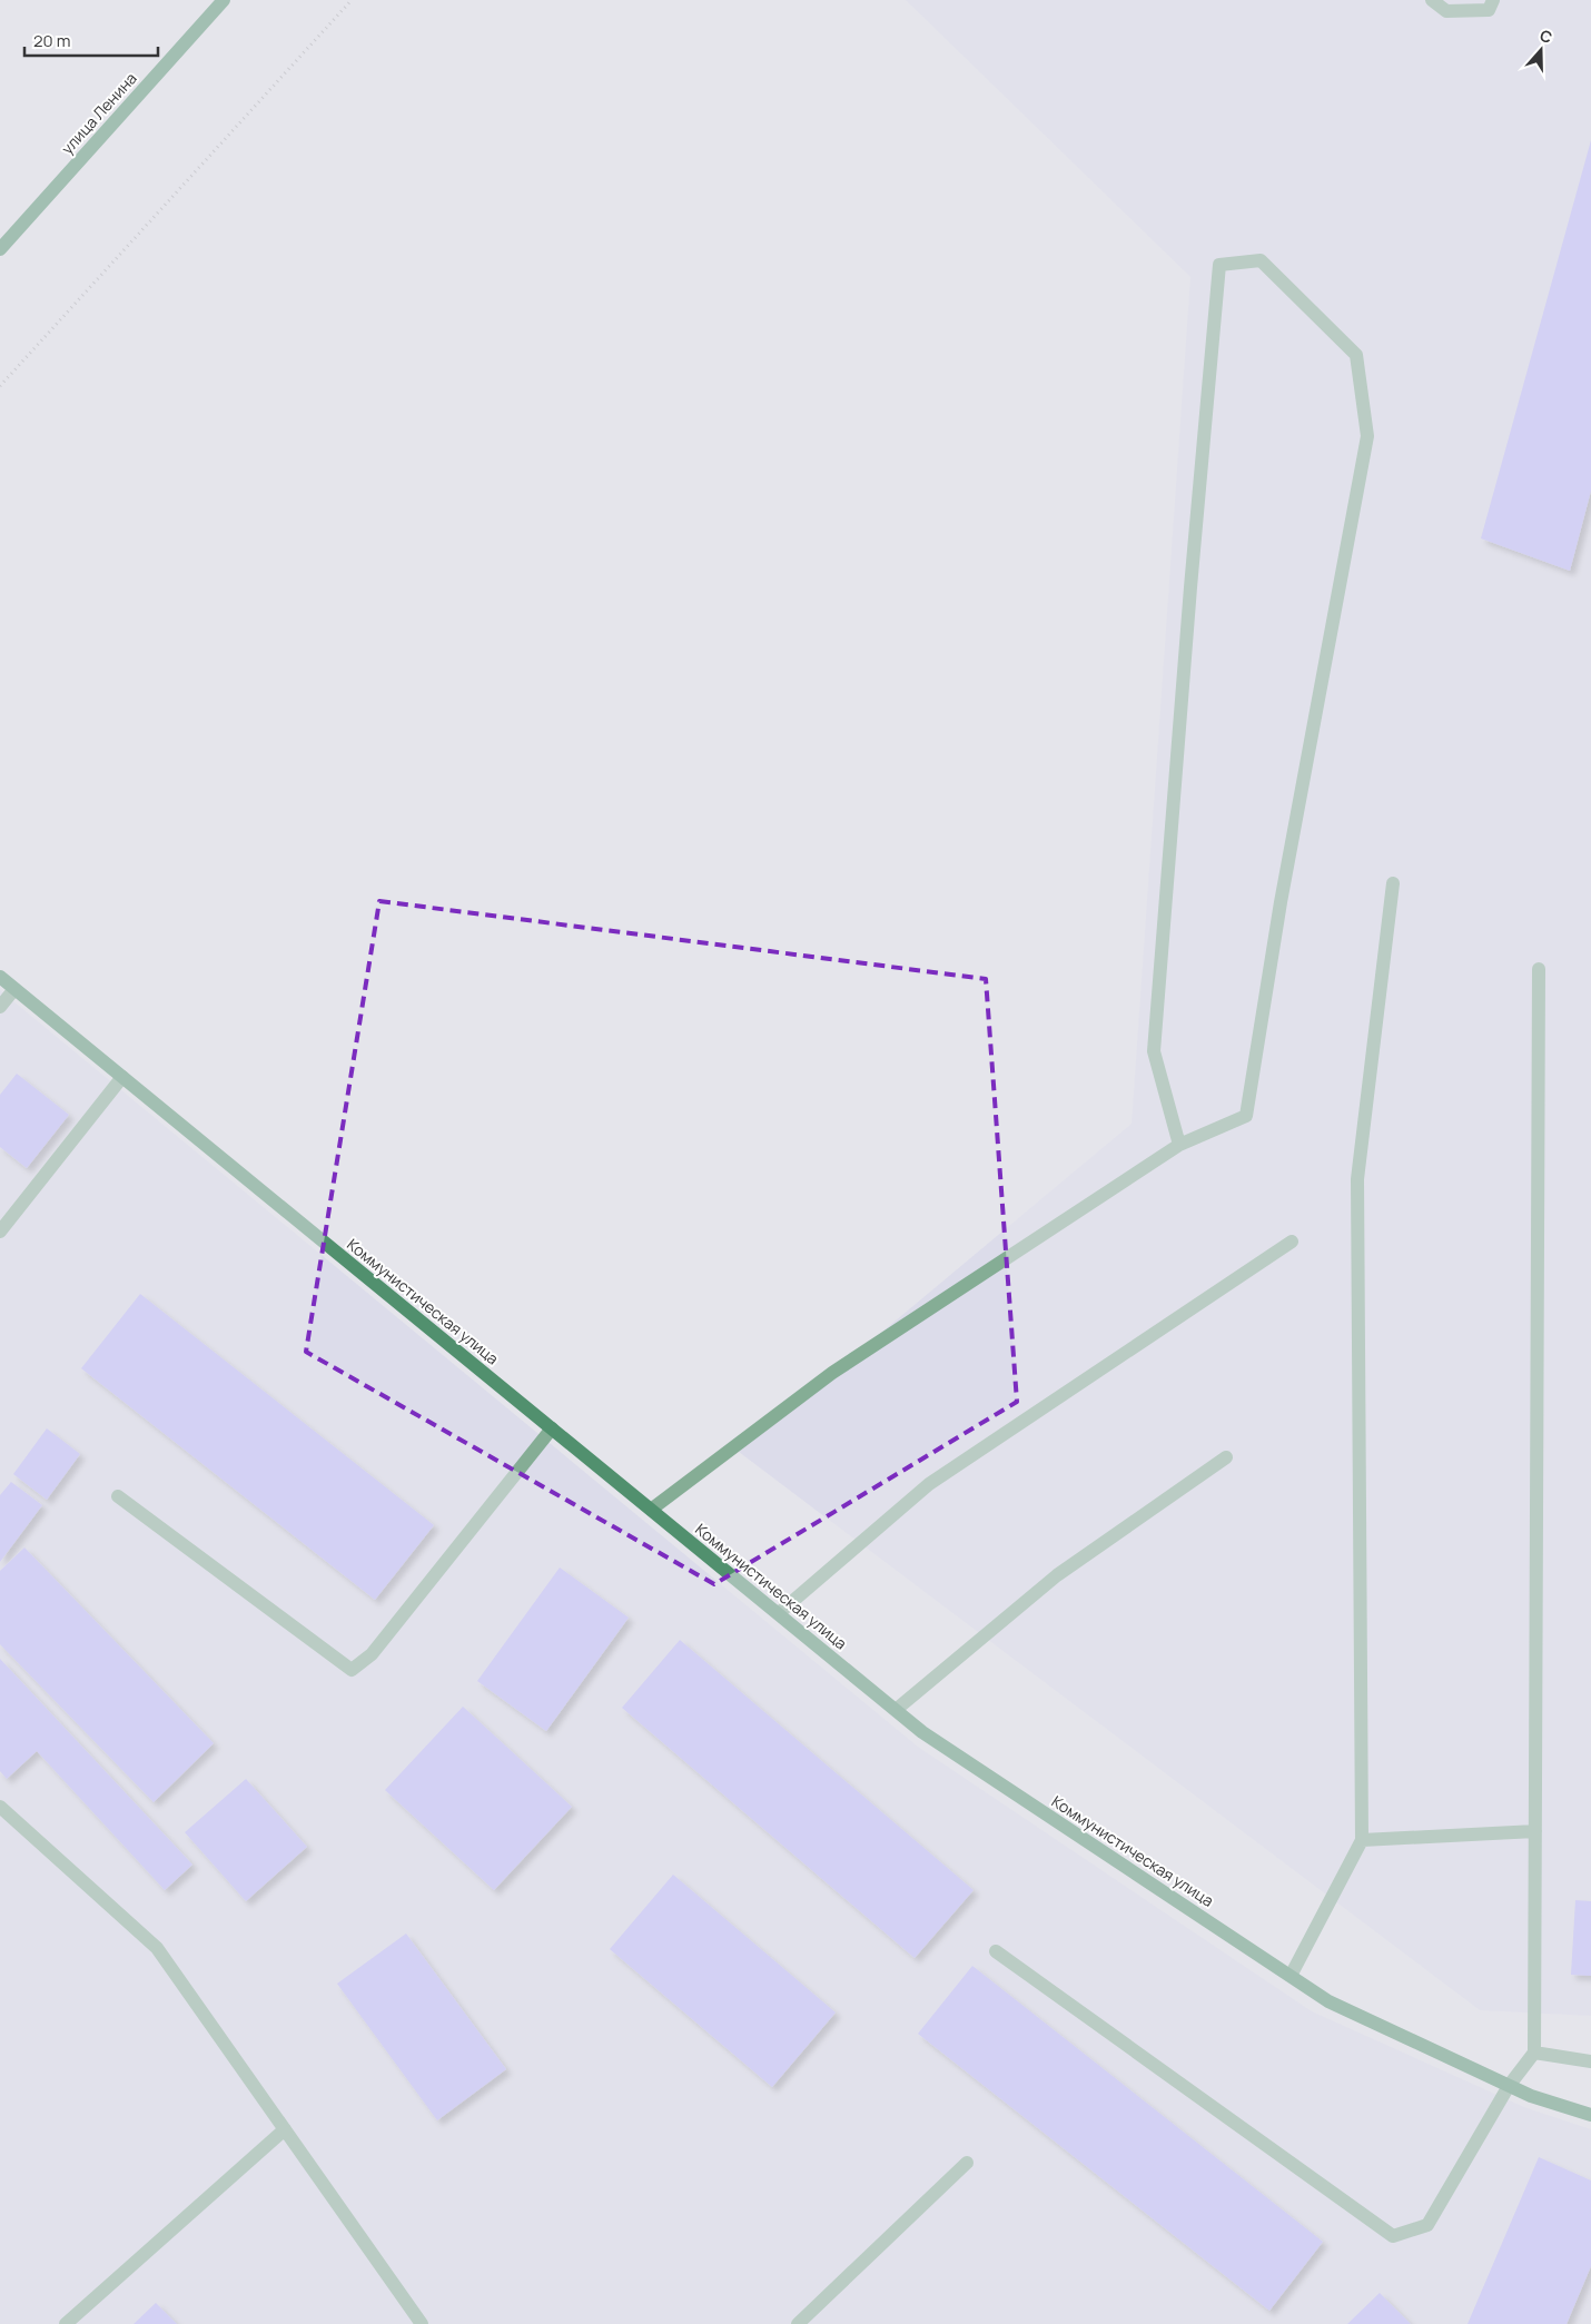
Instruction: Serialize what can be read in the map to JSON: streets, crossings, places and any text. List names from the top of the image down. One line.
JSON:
{"streets":{"main road":["улица Ленина","Коммунистическая улица"]},"scale_bar":"20 m","north":"top"}
